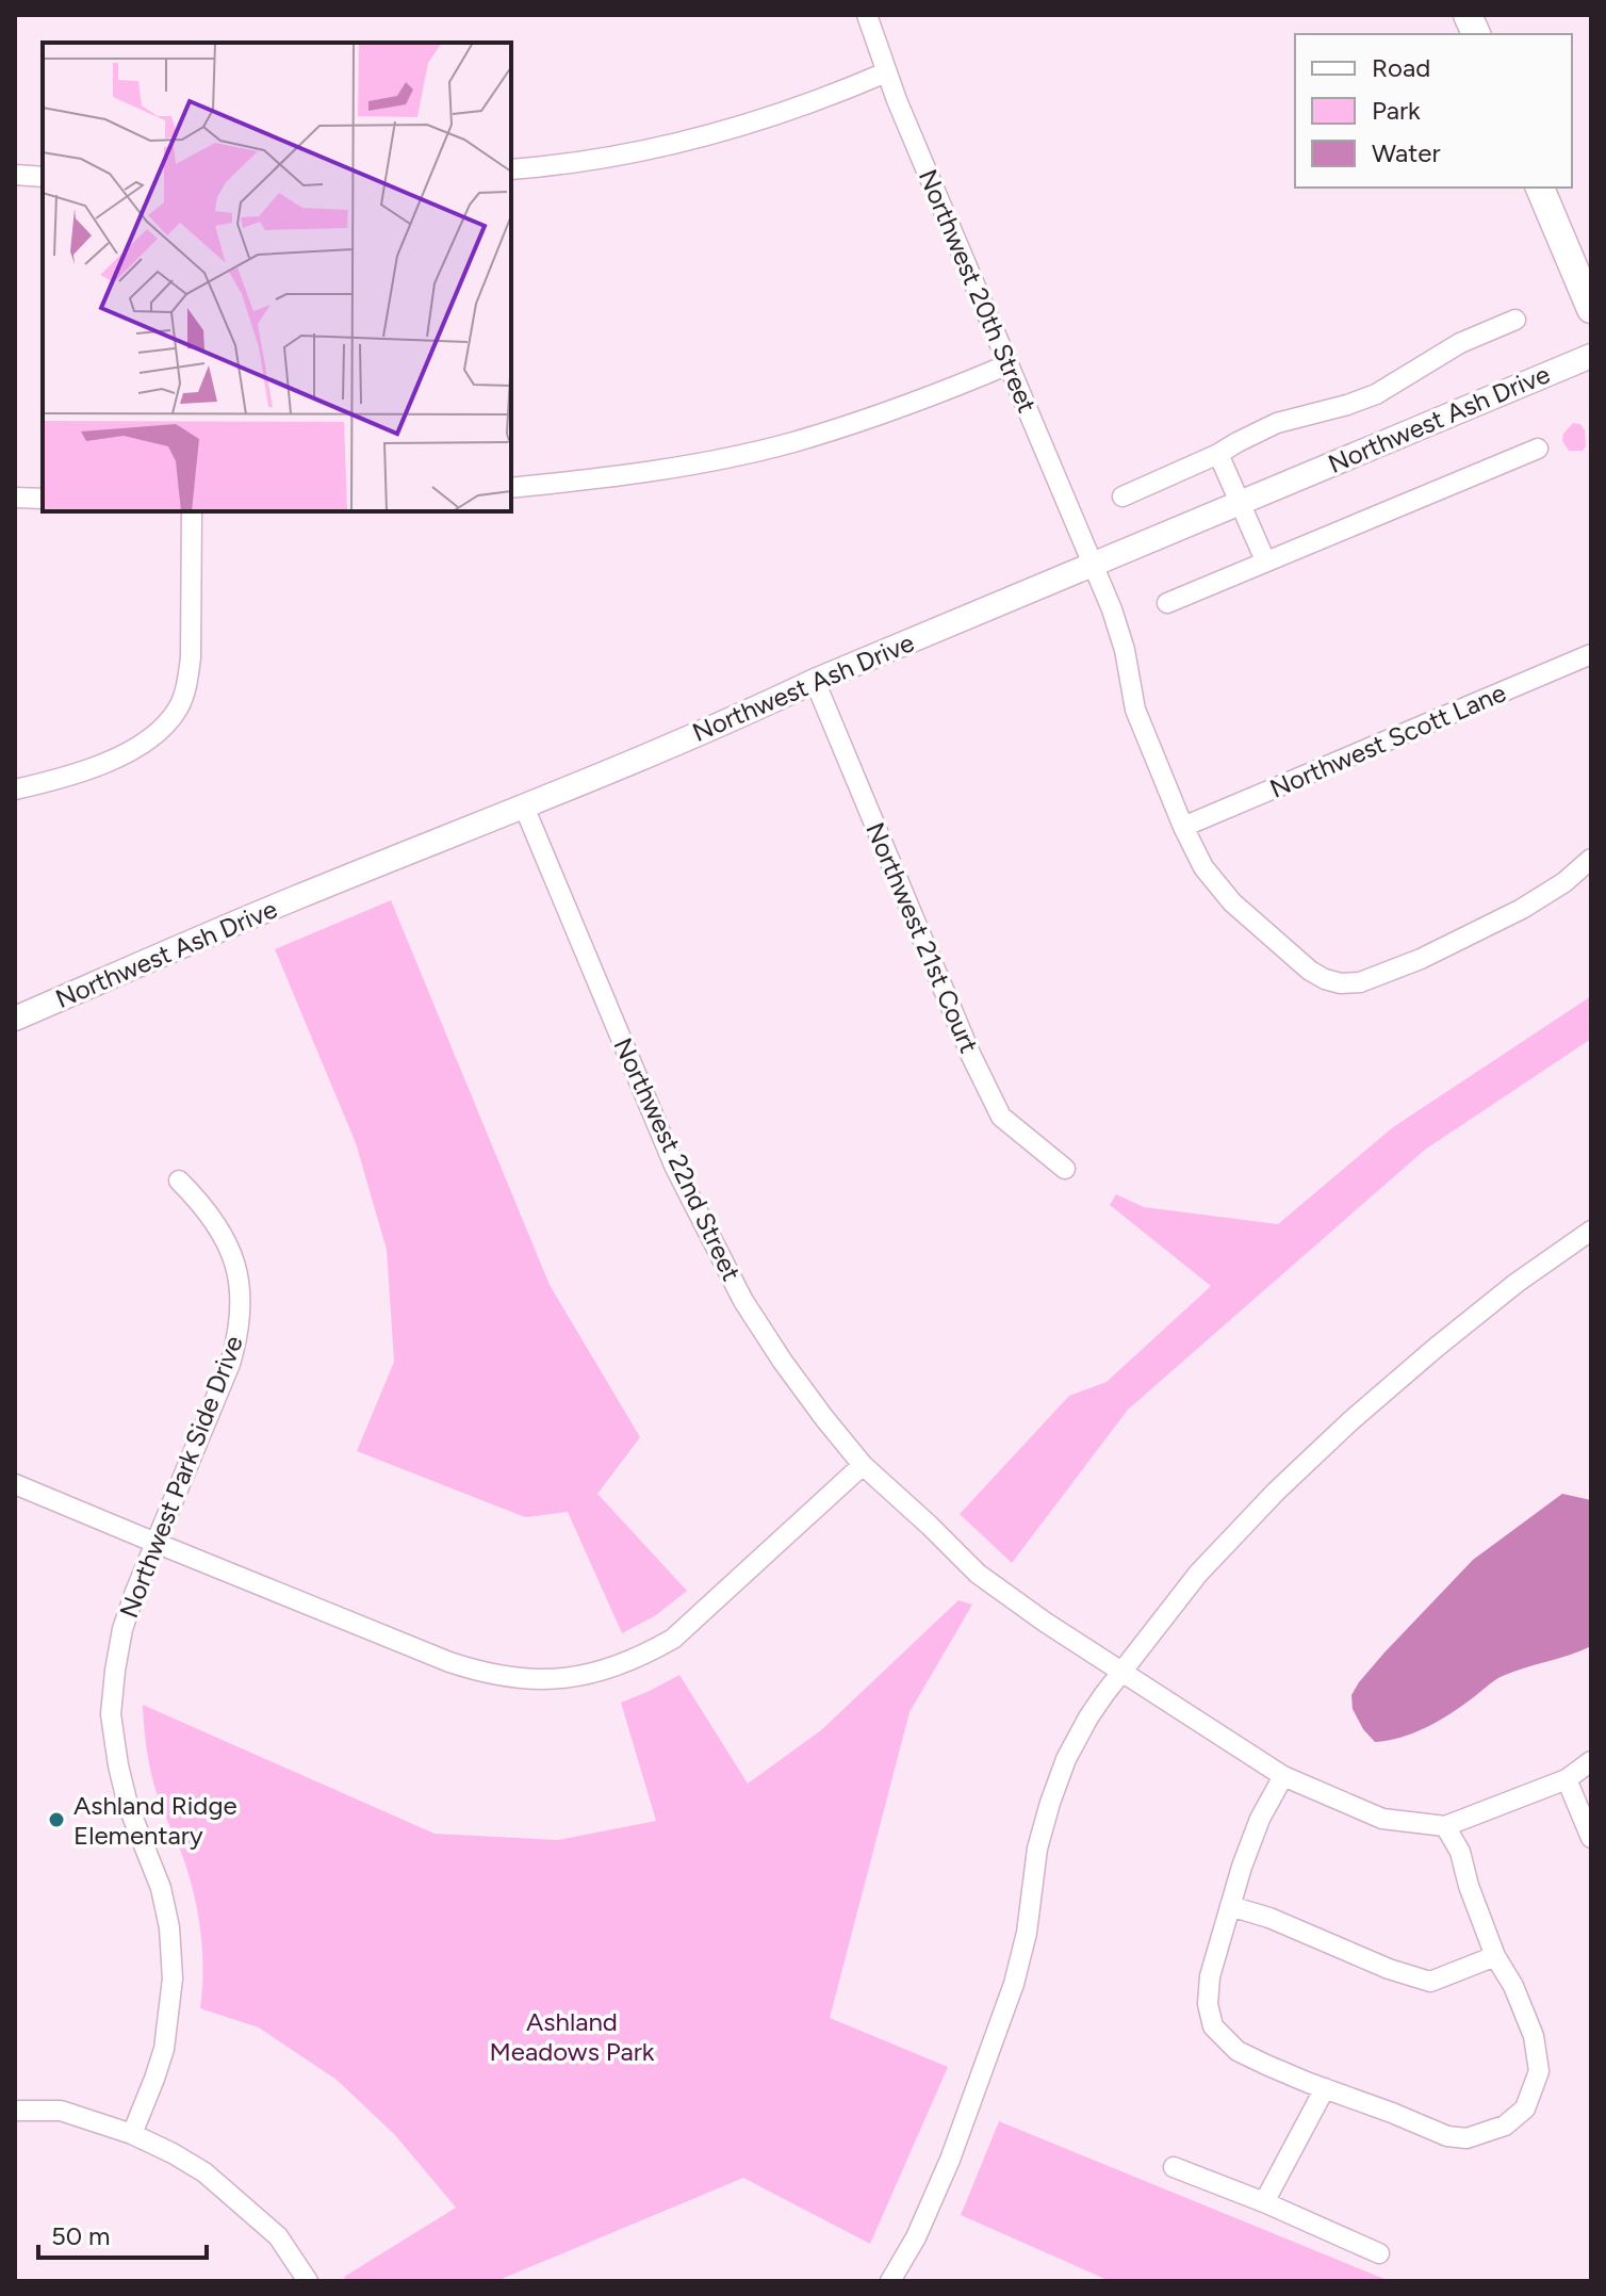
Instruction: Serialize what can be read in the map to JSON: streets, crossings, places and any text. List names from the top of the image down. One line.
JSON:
{"streets":{"street":["Northwest 20th Street","Northwest Ash Drive","Northwest Scott Lane","Northwest 21st Court","Northwest 22nd Street","Northwest Park Side Drive"]},"crossings":[["Northwest 20th Street","Northwest Ash Drive"],["Northwest 20th Street","Northwest Scott Lane"],["Northwest Ash Drive","Northwest 21st Court"],["Northwest Ash Drive","Northwest 22nd Street"]],"parks":["Ashland Meadows Park"],"places":["Ashland Ridge Elementary"],"legend":["Road","Park","Water"],"scale_bar":"50 m"}
